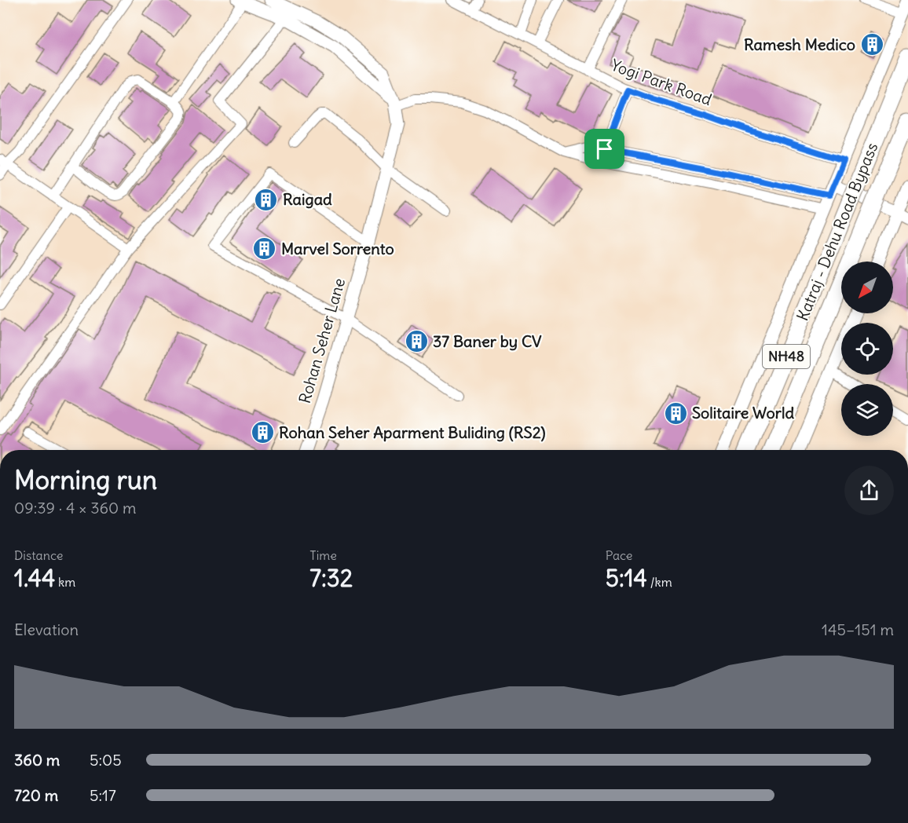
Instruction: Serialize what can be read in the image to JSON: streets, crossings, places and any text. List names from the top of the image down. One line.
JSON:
{"streets":{"highway":["Katraj - Dehu Road Bypass","NH48"],"street":["Yogi Park Road","Rohan Seher Lane"]},"places":{"building":["Ramesh Medico","Raigad","Marvel Sorrento","37 Baner by CV","Solitaire World","Rohan Seher Aparment Buliding (RS2)"]},"north":"bottom left","page":{"heading":["Morning run","09:39 · 4 × 360 m"],"stats":[["Distance","1.44 km"],["Time","7:32"],["Pace","5:14 /km"]],"chart":["Elevation","145–151 m"],"list":[{"name":"360 m","note":"5:05"},{"name":"720 m","note":"5:17"}]}}
